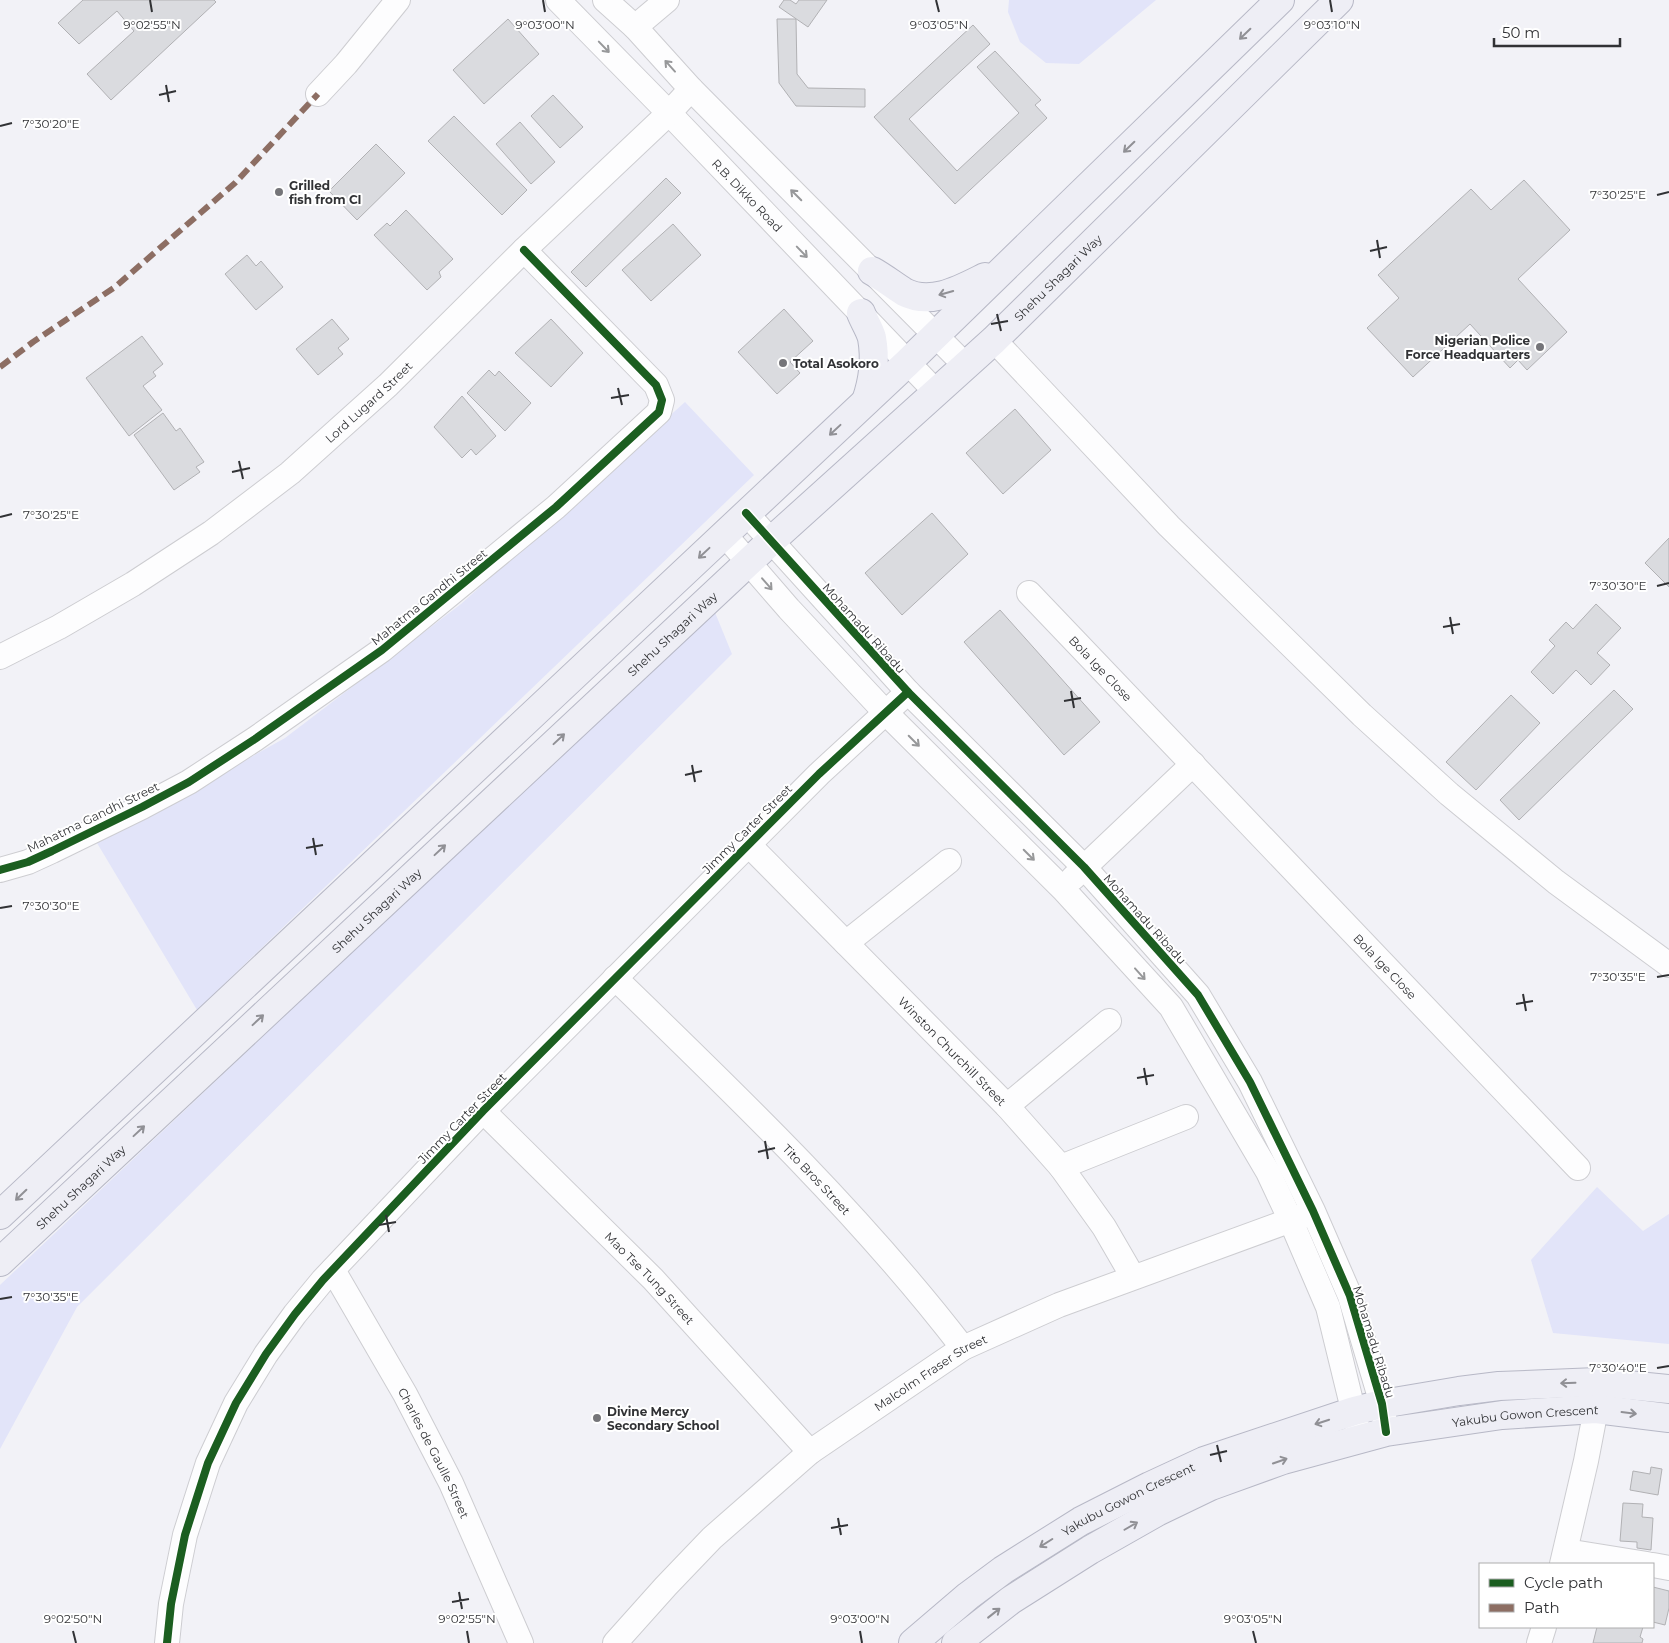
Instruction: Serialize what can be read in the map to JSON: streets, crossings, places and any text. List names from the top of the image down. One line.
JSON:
{"streets":{"main road":["Shehu Shagari Way","Yakubu Gowon Crescent"],"street":["R.B. Dikko Road","Lord Lugard Street","Mahatma Gandhi Street","Mohamadu Ribadu","Bola Ige Close","Jimmy Carter Street","Winston Churchill Street","Tito Bros Street","Mao Tse Tung Street","Malcolm Fraser Street","Charles de Gaulle Street"]},"crossings":[["R.B. Dikko Road","Shehu Shagari Way"],["R.B. Dikko Road","Lord Lugard Street"],["Shehu Shagari Way","Mohamadu Ribadu"],["Lord Lugard Street","Mahatma Gandhi Street"],["Mohamadu Ribadu","Jimmy Carter Street"],["Mohamadu Ribadu","Malcolm Fraser Street"],["Mohamadu Ribadu","Yakubu Gowon Crescent"],["Jimmy Carter Street","Winston Churchill Street"],["Jimmy Carter Street","Tito Bros Street"],["Jimmy Carter Street","Mao Tse Tung Street"],["Jimmy Carter Street","Charles de Gaulle Street"],["Winston Churchill Street","Malcolm Fraser Street"],["Tito Bros Street","Malcolm Fraser Street"],["Mao Tse Tung Street","Malcolm Fraser Street"]],"places":["Grilled fish from CI","Nigerian Police Force Headquarters","Total Asokoro","Divine Mercy Secondary School"],"legend":["Cycle path","Path"],"scale_bar":"50 m","coordinates":["9°02'55\"N","9°03'00\"N","9°03'05\"N","9°03'10\"N","7°30'20\"E","7°30'25\"E","7°30'30\"E","7°30'35\"E","7°30'40\"E","9°02'50\"N"]}
